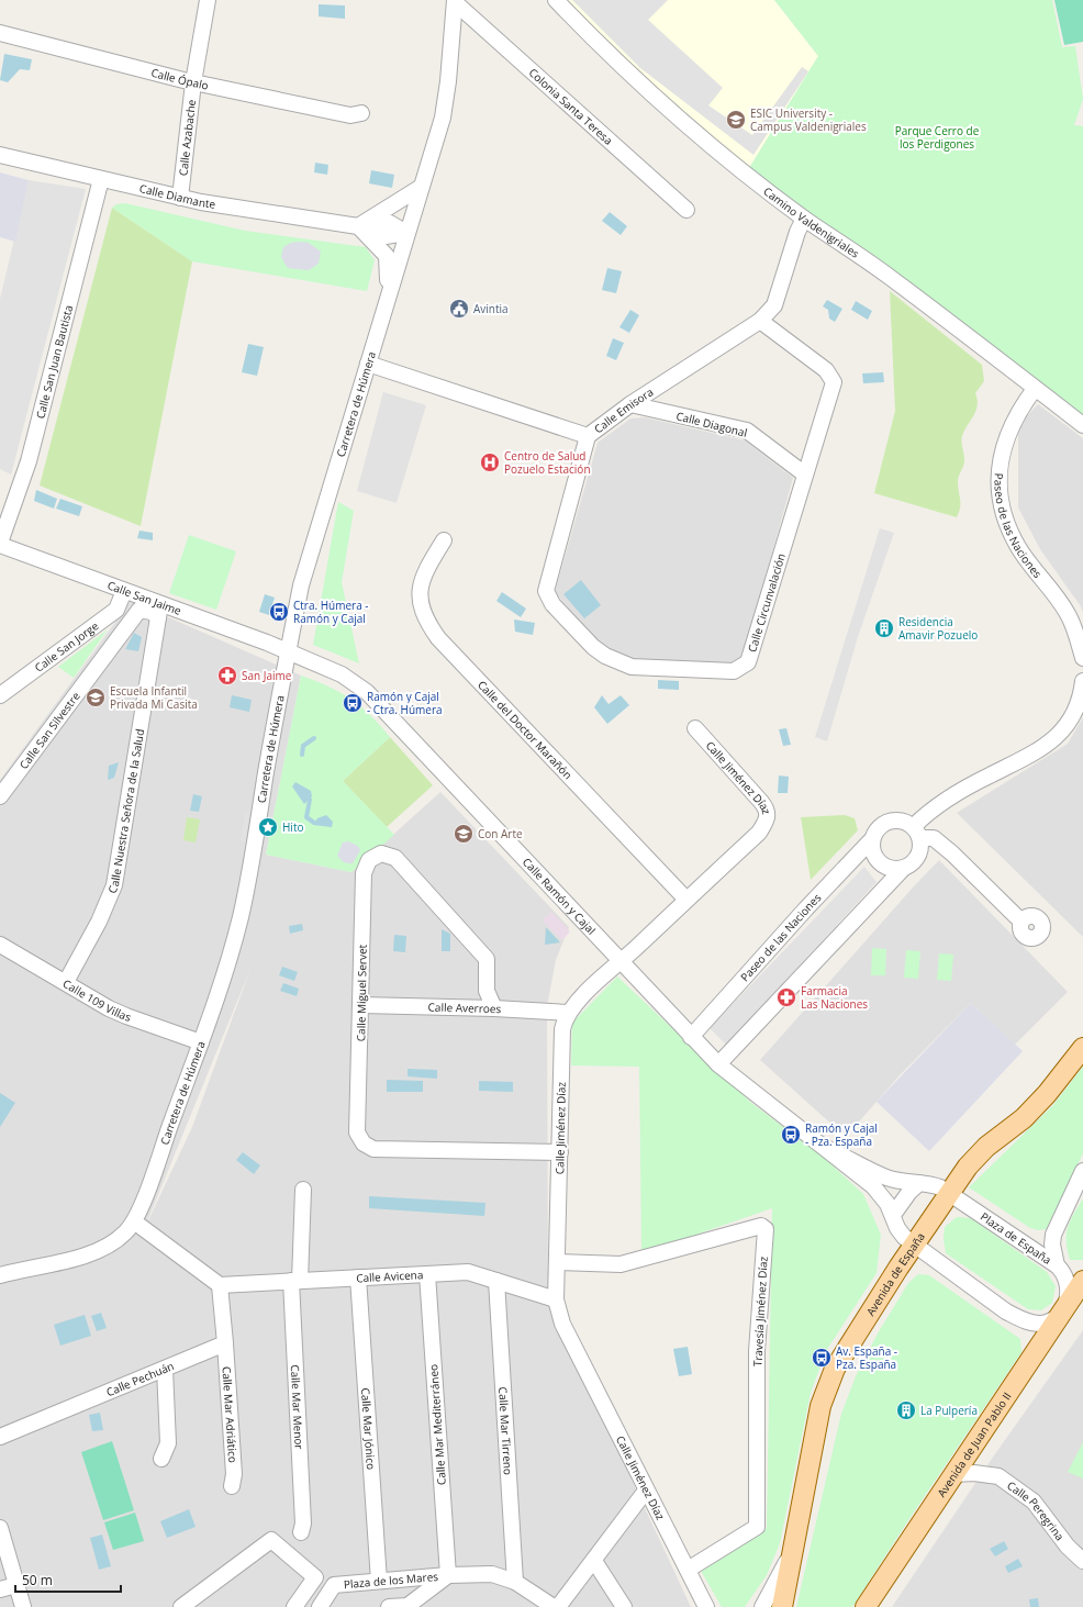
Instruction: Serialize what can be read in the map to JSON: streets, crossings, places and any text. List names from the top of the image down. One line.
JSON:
{"streets":{"main road":["Avenida de España","Avenida de Juan Pablo II"],"street":["Calle Ópalo","Colonia Santa Teresa","Calle Azabache","Calle Diamante","Camino Valdenigriales","Calle San Juan Bautista","Carretera de Húmera","Calle Emisora","Calle Diagonal","Paseo de las Naciones","Calle San Jaime","Calle Circunvalación","Calle San Jorge","Calle del Doctor Marañón","Calle San Silvestre","Calle Jiménez Díaz","Calle Nuestra Señora de la Salud","Calle Ramón y Cajal","Calle Miguel Servet","Calle 109 Villas","Calle Averroes","Plaza de España","Calle Avicena","Travesía Jiménez Díaz","Calle Pechuán","Calle Mar Menor","Calle Mar Adriático","Calle Mar Mediterráneo","Calle Mar Jónico","Calle Mar Tirreno","Calle Peregrina","Plaza de los Mares"]},"crossings":[["Calle Ópalo","Calle Azabache"],["Colonia Santa Teresa","Carretera de Húmera"],["Calle Azabache","Calle Diamante"],["Calle Diamante","Calle San Juan Bautista"],["Calle Diamante","Carretera de Húmera"],["Camino Valdenigriales","Calle Emisora"],["Camino Valdenigriales","Paseo de las Naciones"],["Calle San Juan Bautista","Calle San Jaime"],["Carretera de Húmera","Calle Emisora"],["Carretera de Húmera","Calle San Jaime"],["Carretera de Húmera","Calle Ramón y Cajal"],["Carretera de Húmera","Calle 109 Villas"],["Calle Emisora","Calle Diagonal"],["Calle Emisora","Calle Circunvalación"],["Calle Diagonal","Calle Circunvalación"],["Paseo de las Naciones","Calle Ramón y Cajal"],["Calle San Jaime","Calle San Silvestre"],["Calle San Jaime","Calle Nuestra Señora de la Salud"],["Calle San Jaime","Calle Ramón y Cajal"],["Calle del Doctor Marañón","Calle Jiménez Díaz"],["Calle Jiménez Díaz","Calle Ramón y Cajal"],["Calle Jiménez Díaz","Calle Miguel Servet"],["Calle Jiménez Díaz","Calle Averroes"],["Calle Jiménez Díaz","Calle Avicena"],["Calle Jiménez Díaz","Travesía Jiménez Díaz"],["Calle Nuestra Señora de la Salud","Calle 109 Villas"],["Calle Ramón y Cajal","Plaza de España"],["Calle Miguel Servet","Calle Averroes"],["Plaza de España","Avenida de España"],["Plaza de España","Avenida de Juan Pablo II"],["Calle Avicena","Calle Mar Menor"],["Calle Avicena","Calle Mar Mediterráneo"],["Calle Avicena","Calle Mar Jónico"],["Calle Avicena","Calle Mar Tirreno"],["Calle Pechuán","Calle Mar Adriático"],["Calle Mar Mediterráneo","Plaza de los Mares"],["Calle Mar Jónico","Plaza de los Mares"],["Calle Mar Tirreno","Plaza de los Mares"],["Avenida de Juan Pablo II","Calle Peregrina"]],"parks":["Parque Cerro de los Perdigones"],"places":{"school or university":["ESIC University - Campus Valdenigriales","Escuela Infantil Privada Mi Casita","Con Arte"],"public building":["Avintia"],"hospital":["Centro de Salud Pozuelo Estación"],"bus stop":["Ctra. Húmera - Ramón y Cajal","Ramón y Cajal - Ctra. Húmera","Ramón y Cajal - Pza. España","Av. España - Pza. España"],"building":["Residencia Amavir Pozuelo","La Pulpería"],"pharmacy":["San Jaime","Farmacia Las Naciones"],"place":["Hito"]},"scale_bar":"50 m"}
